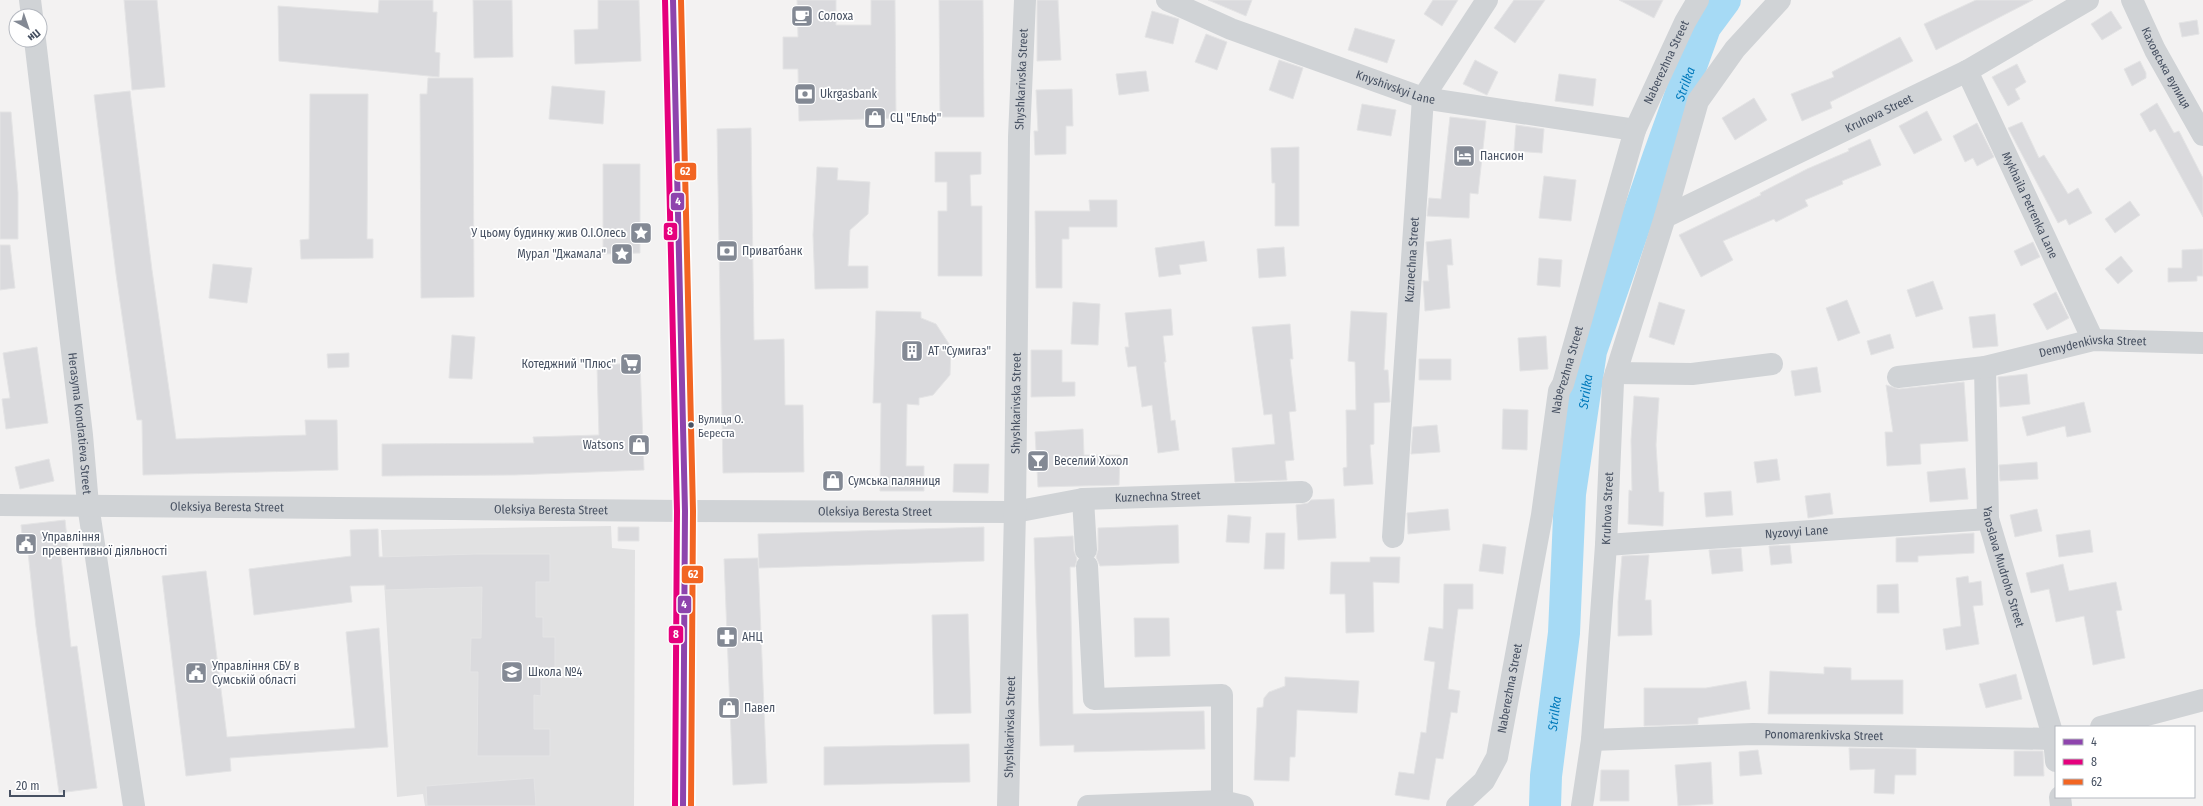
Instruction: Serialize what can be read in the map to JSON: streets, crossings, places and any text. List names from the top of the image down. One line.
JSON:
{"streets":{"street":["Naberezhna Street","Каховська вулиця","Shyshkarivska Street","Knyshivskyi Lane","Kruhova Street","Mykhaila Petrenka Lane","Kuznechna Street","Demydenkivska Street","Herasyma Kondratieva Street","Oleksiya Beresta Street","Nyzovyi Lane","Yaroslava Mudroho Street","Ponomarenkivska Street"]},"crossings":[["Naberezhna Street","Knyshivskyi Lane"],["Shyshkarivska Street","Kuznechna Street"],["Shyshkarivska Street","Oleksiya Beresta Street"],["Knyshivskyi Lane","Kuznechna Street"],["Kruhova Street","Mykhaila Petrenka Lane"],["Kruhova Street","Nyzovyi Lane"],["Kruhova Street","Ponomarenkivska Street"],["Mykhaila Petrenka Lane","Demydenkivska Street"],["Kuznechna Street","Oleksiya Beresta Street"],["Demydenkivska Street","Yaroslava Mudroho Street"],["Herasyma Kondratieva Street","Oleksiya Beresta Street"],["Nyzovyi Lane","Yaroslava Mudroho Street"],["Yaroslava Mudroho Street","Ponomarenkivska Street"]],"water":["Strilka"],"places":{"cafe":["Солоха"],"bank":["Ukrgasbank","Приватбанк"],"shop":["СЦ \"Ельф\"","Watsons","Сумська паляниця","Павел"],"hotel":["Пансион"],"place":["У цьому будинку жив О.І.Олесь","Мурал \"Джамала\""],"building":["АТ \"Сумигаз\""],"supermarket":["Котеджний \"Плюс\""],"other":["Вулиця О. Береста"],"bar":["Веселий Хохол"],"public building":["Управління превентивної діяльності","Управління СБУ в Сумській області"],"pharmacy":["АНЦ"],"school or university":["Школа №4"]},"lines":["transit line 4","transit line 8","transit line 62"],"legend":["4","8","62"],"scale_bar":"20 m","north":"bottom right"}
